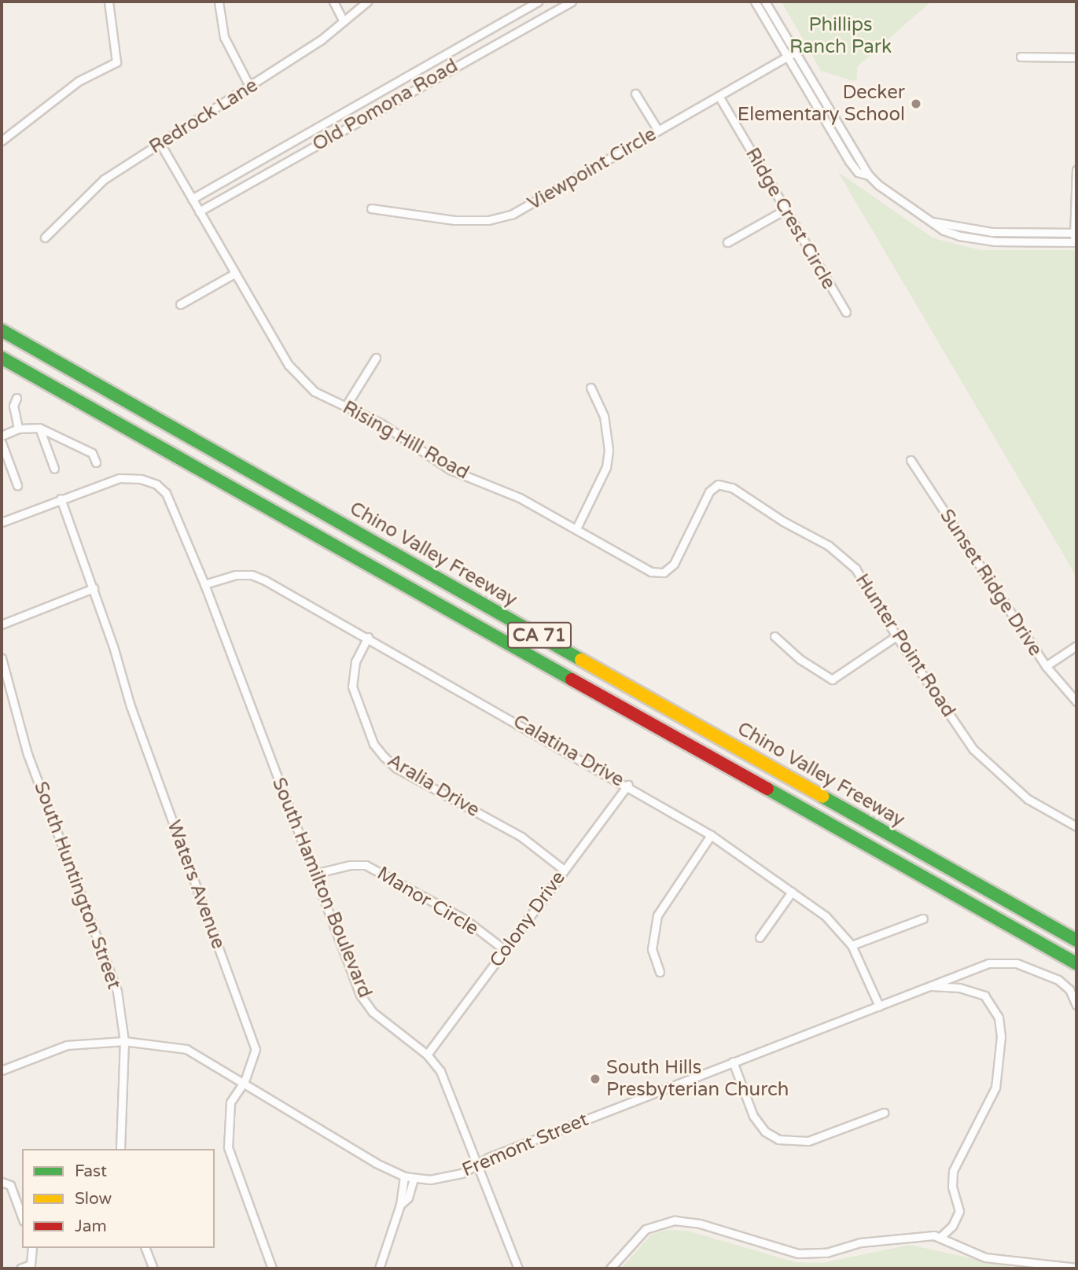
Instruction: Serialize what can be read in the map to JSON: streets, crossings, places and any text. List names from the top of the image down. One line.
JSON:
{"streets":{"highway":["Chino Valley Freeway","CA 71"],"street":["Old Pomona Road","Redrock Lane","Viewpoint Circle","Ridge Crest Circle","Rising Hill Road","Sunset Ridge Drive","Hunter Point Road","Calatina Drive","Aralia Drive","Waters Avenue","South Huntington Street","South Hamilton Boulevard","Manor Circle","Colony Drive","Fremont Street"]},"crossings":[["Old Pomona Road","Rising Hill Road"],["Redrock Lane","Rising Hill Road"],["Viewpoint Circle","Ridge Crest Circle"],["Rising Hill Road","Hunter Point Road"],["Calatina Drive","Aralia Drive"],["Calatina Drive","South Hamilton Boulevard"],["Calatina Drive","Colony Drive"],["Calatina Drive","Fremont Street"],["Aralia Drive","Colony Drive"],["Waters Avenue","South Hamilton Boulevard"],["Waters Avenue","Fremont Street"],["South Huntington Street","Fremont Street"],["South Hamilton Boulevard","Manor Circle"],["South Hamilton Boulevard","Colony Drive"],["South Hamilton Boulevard","Fremont Street"],["Manor Circle","Colony Drive"]],"parks":["Phillips Ranch Park"],"places":["Decker Elementary School","South Hills Presbyterian Church"],"legend":["Fast","Slow","Jam"]}
